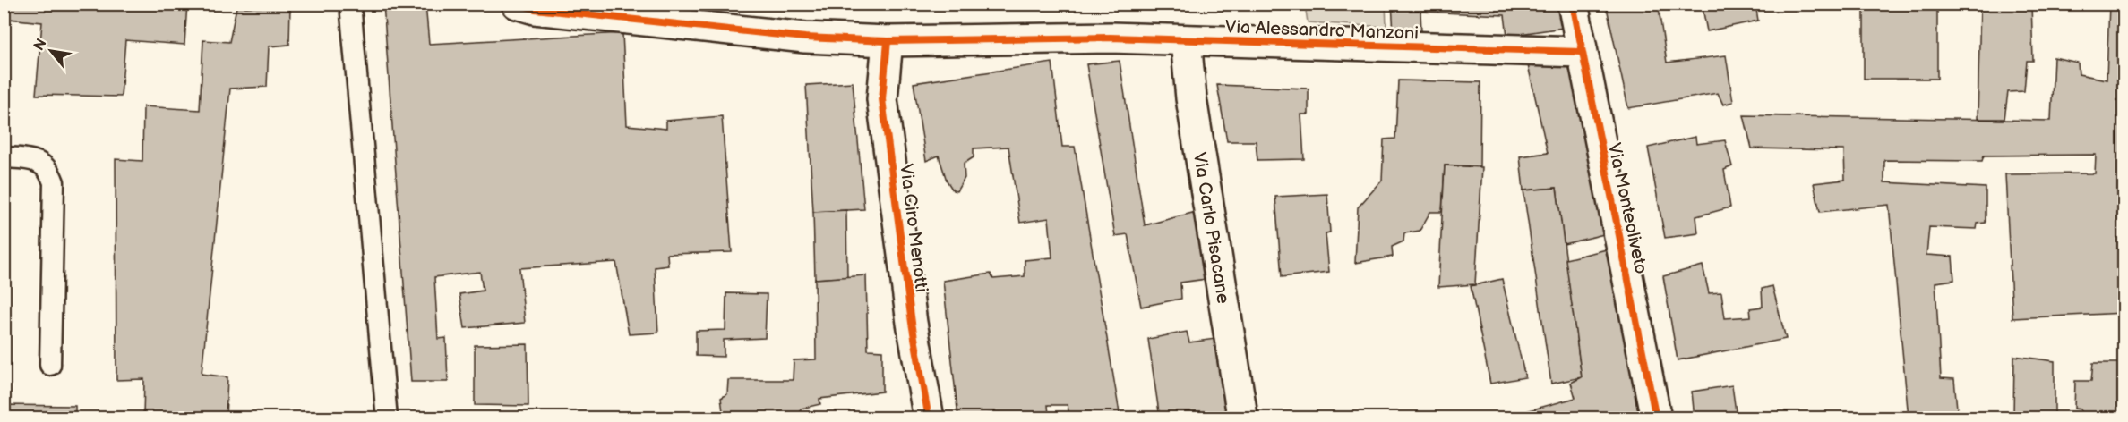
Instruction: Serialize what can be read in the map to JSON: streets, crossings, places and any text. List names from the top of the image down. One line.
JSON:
{"streets":{"street":["Via Alessandro Manzoni","Via Monteoliveto","Via Ciro Menotti","Via Carlo Pisacane"]},"crossings":[["Via Alessandro Manzoni","Via Monteoliveto"],["Via Alessandro Manzoni","Via Ciro Menotti"],["Via Alessandro Manzoni","Via Carlo Pisacane"]],"north":"top left"}
